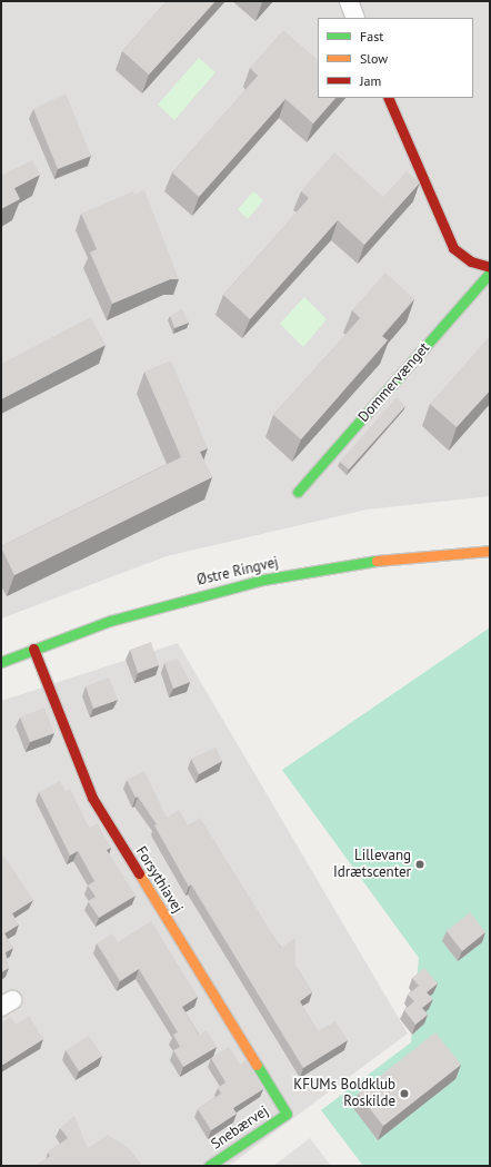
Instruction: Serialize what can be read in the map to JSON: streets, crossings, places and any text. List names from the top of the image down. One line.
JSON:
{"streets":{"street":["Dommervænget","Østre Ringvej","Forsythiavej","Snebærvej"]},"crossings":[["Østre Ringvej","Forsythiavej"],["Forsythiavej","Snebærvej"]],"places":["Lillevang Idrætscenter","KFUMs Boldklub Roskilde"],"legend":["Fast","Slow","Jam"]}
